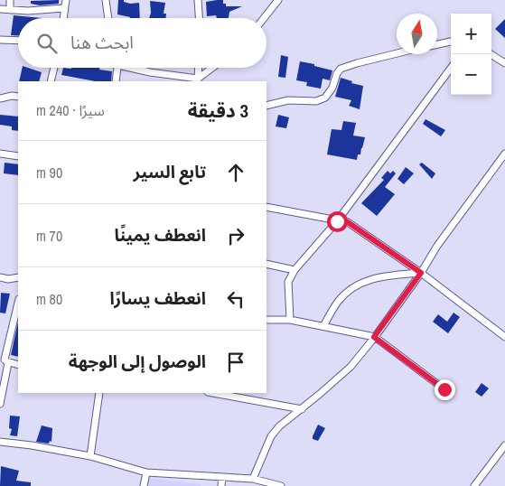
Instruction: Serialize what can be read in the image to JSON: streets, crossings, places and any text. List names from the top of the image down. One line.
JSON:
{"north":"top","page":{"map_buttons":["+","−"],"search":"ابحث هنا","heading":["3 دقيقة","سيرًا · 240 m"],"list":[["تابع السير","90 m"],["انعطف يمينًا","70 m"],["انعطف يسارًا","80 m"],"الوصول إلى الوجهة"]}}
